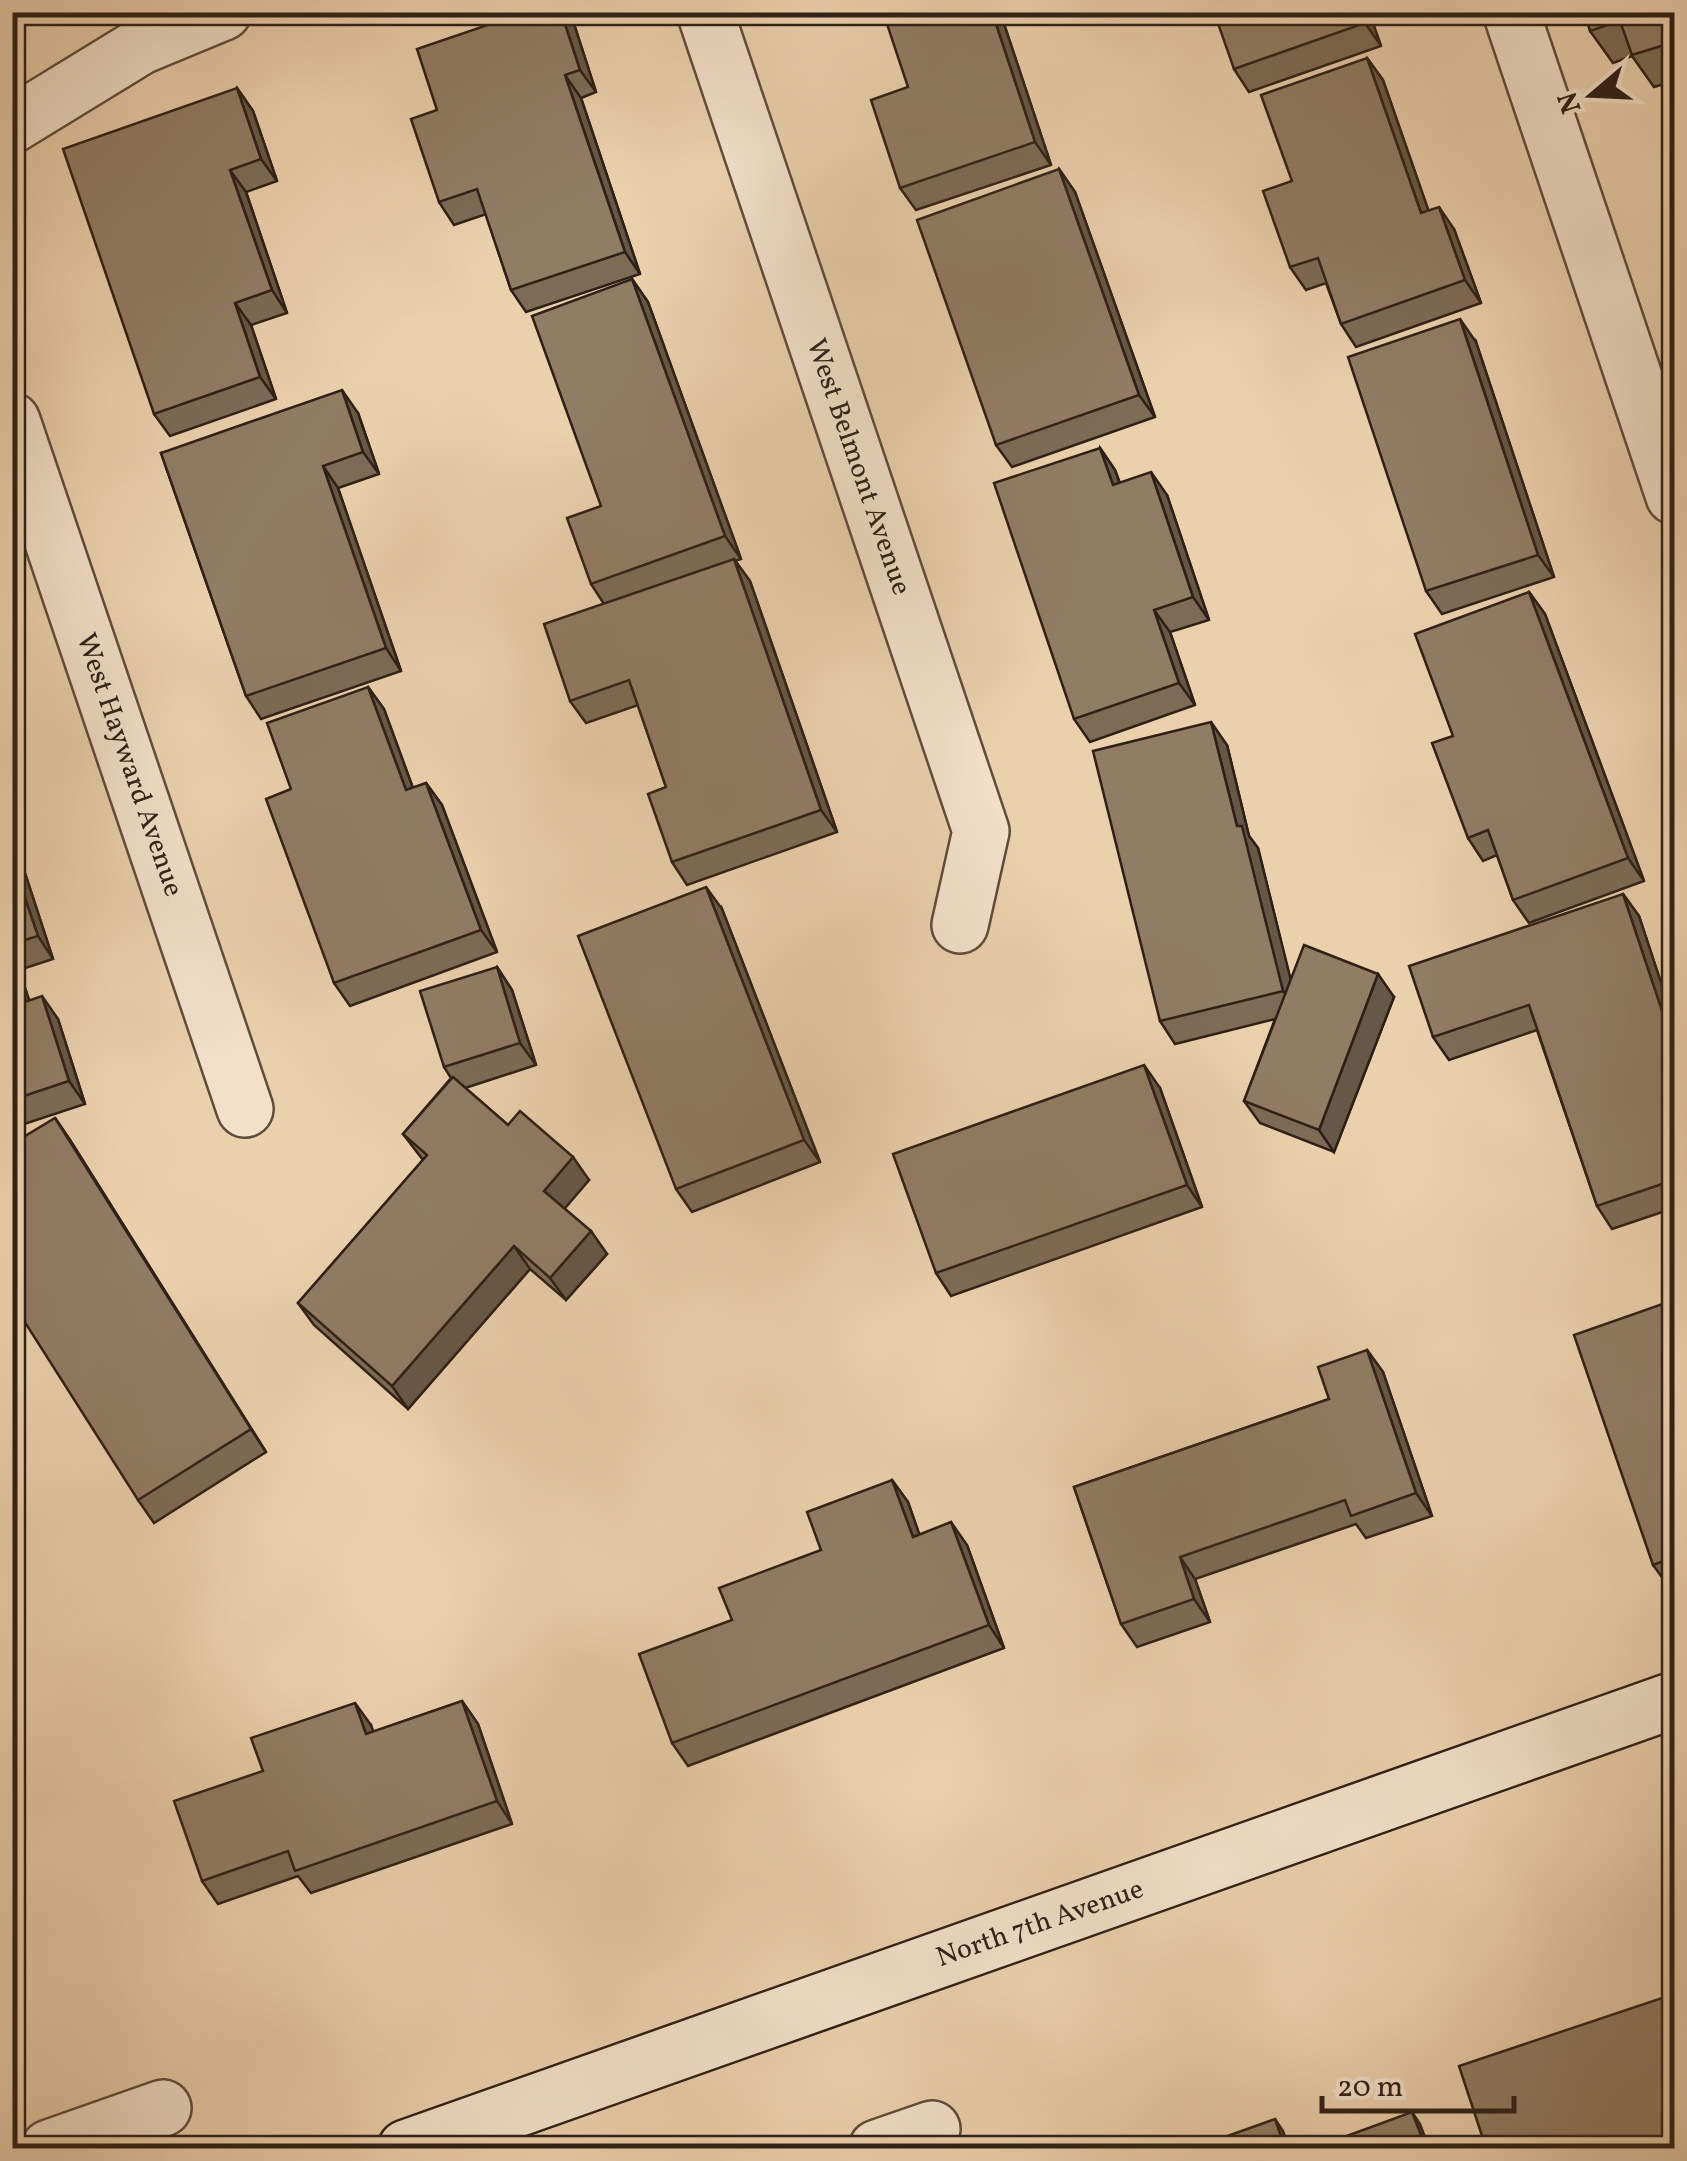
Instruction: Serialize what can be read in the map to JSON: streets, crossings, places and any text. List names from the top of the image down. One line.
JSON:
{"streets":{"street":["West Belmont Avenue","West Hayward Avenue","North 7th Avenue"]},"scale_bar":"20 m","north":"left"}
